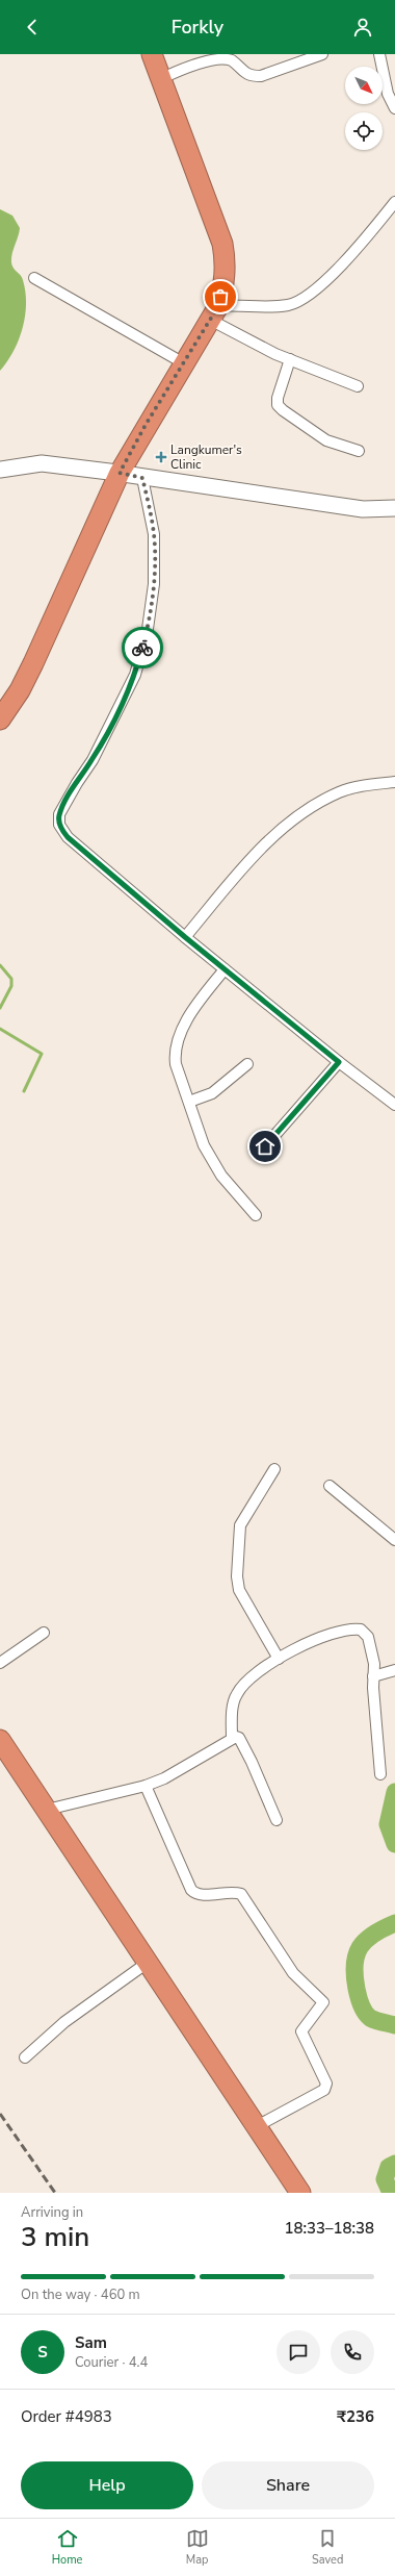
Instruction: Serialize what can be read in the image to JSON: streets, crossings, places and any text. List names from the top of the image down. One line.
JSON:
{"places":{"health":["Langkumer's Clinic"]},"north":"bottom right","page":{"header":"Forkly","heading":["3 min","Arriving in","18:33–18:38"],"panel":["Sam","Courier · 4.4","Order #4983","₹236"],"bar":"On the way · 460 m","round":"S","buttons":["Help","Share"],"tabs":["Home","Map","Saved"]}}
